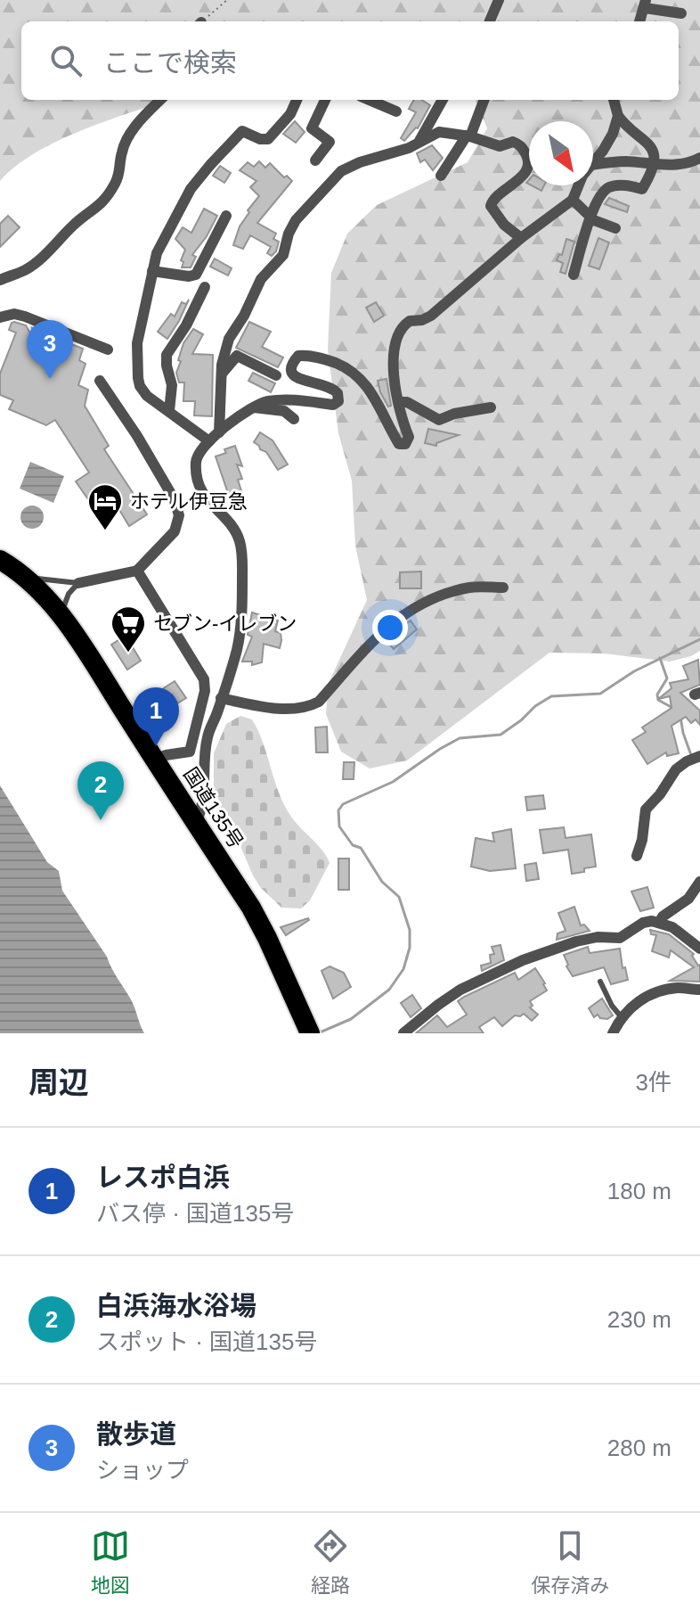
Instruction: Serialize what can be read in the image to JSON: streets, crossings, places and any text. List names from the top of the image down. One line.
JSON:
{"streets":{"highway":["国道135号"]},"places":{"hotel":["ホテル伊豆急"],"supermarket":["セブン-イレブン"]},"north":"bottom right","page":{"search":"ここで検索","pins":["3","1","2"],"heading":["周辺","3件"],"list":[{"mark":"1","name":"レスポ白浜","note":"バス停 · 国道135号","value":"180 m"},{"mark":"2","name":"白浜海水浴場","note":"スポット · 国道135号","value":"230 m"},{"mark":"3","name":"散歩道","note":"ショップ","value":"280 m"}],"nav":["地図","経路","保存済み"]}}
